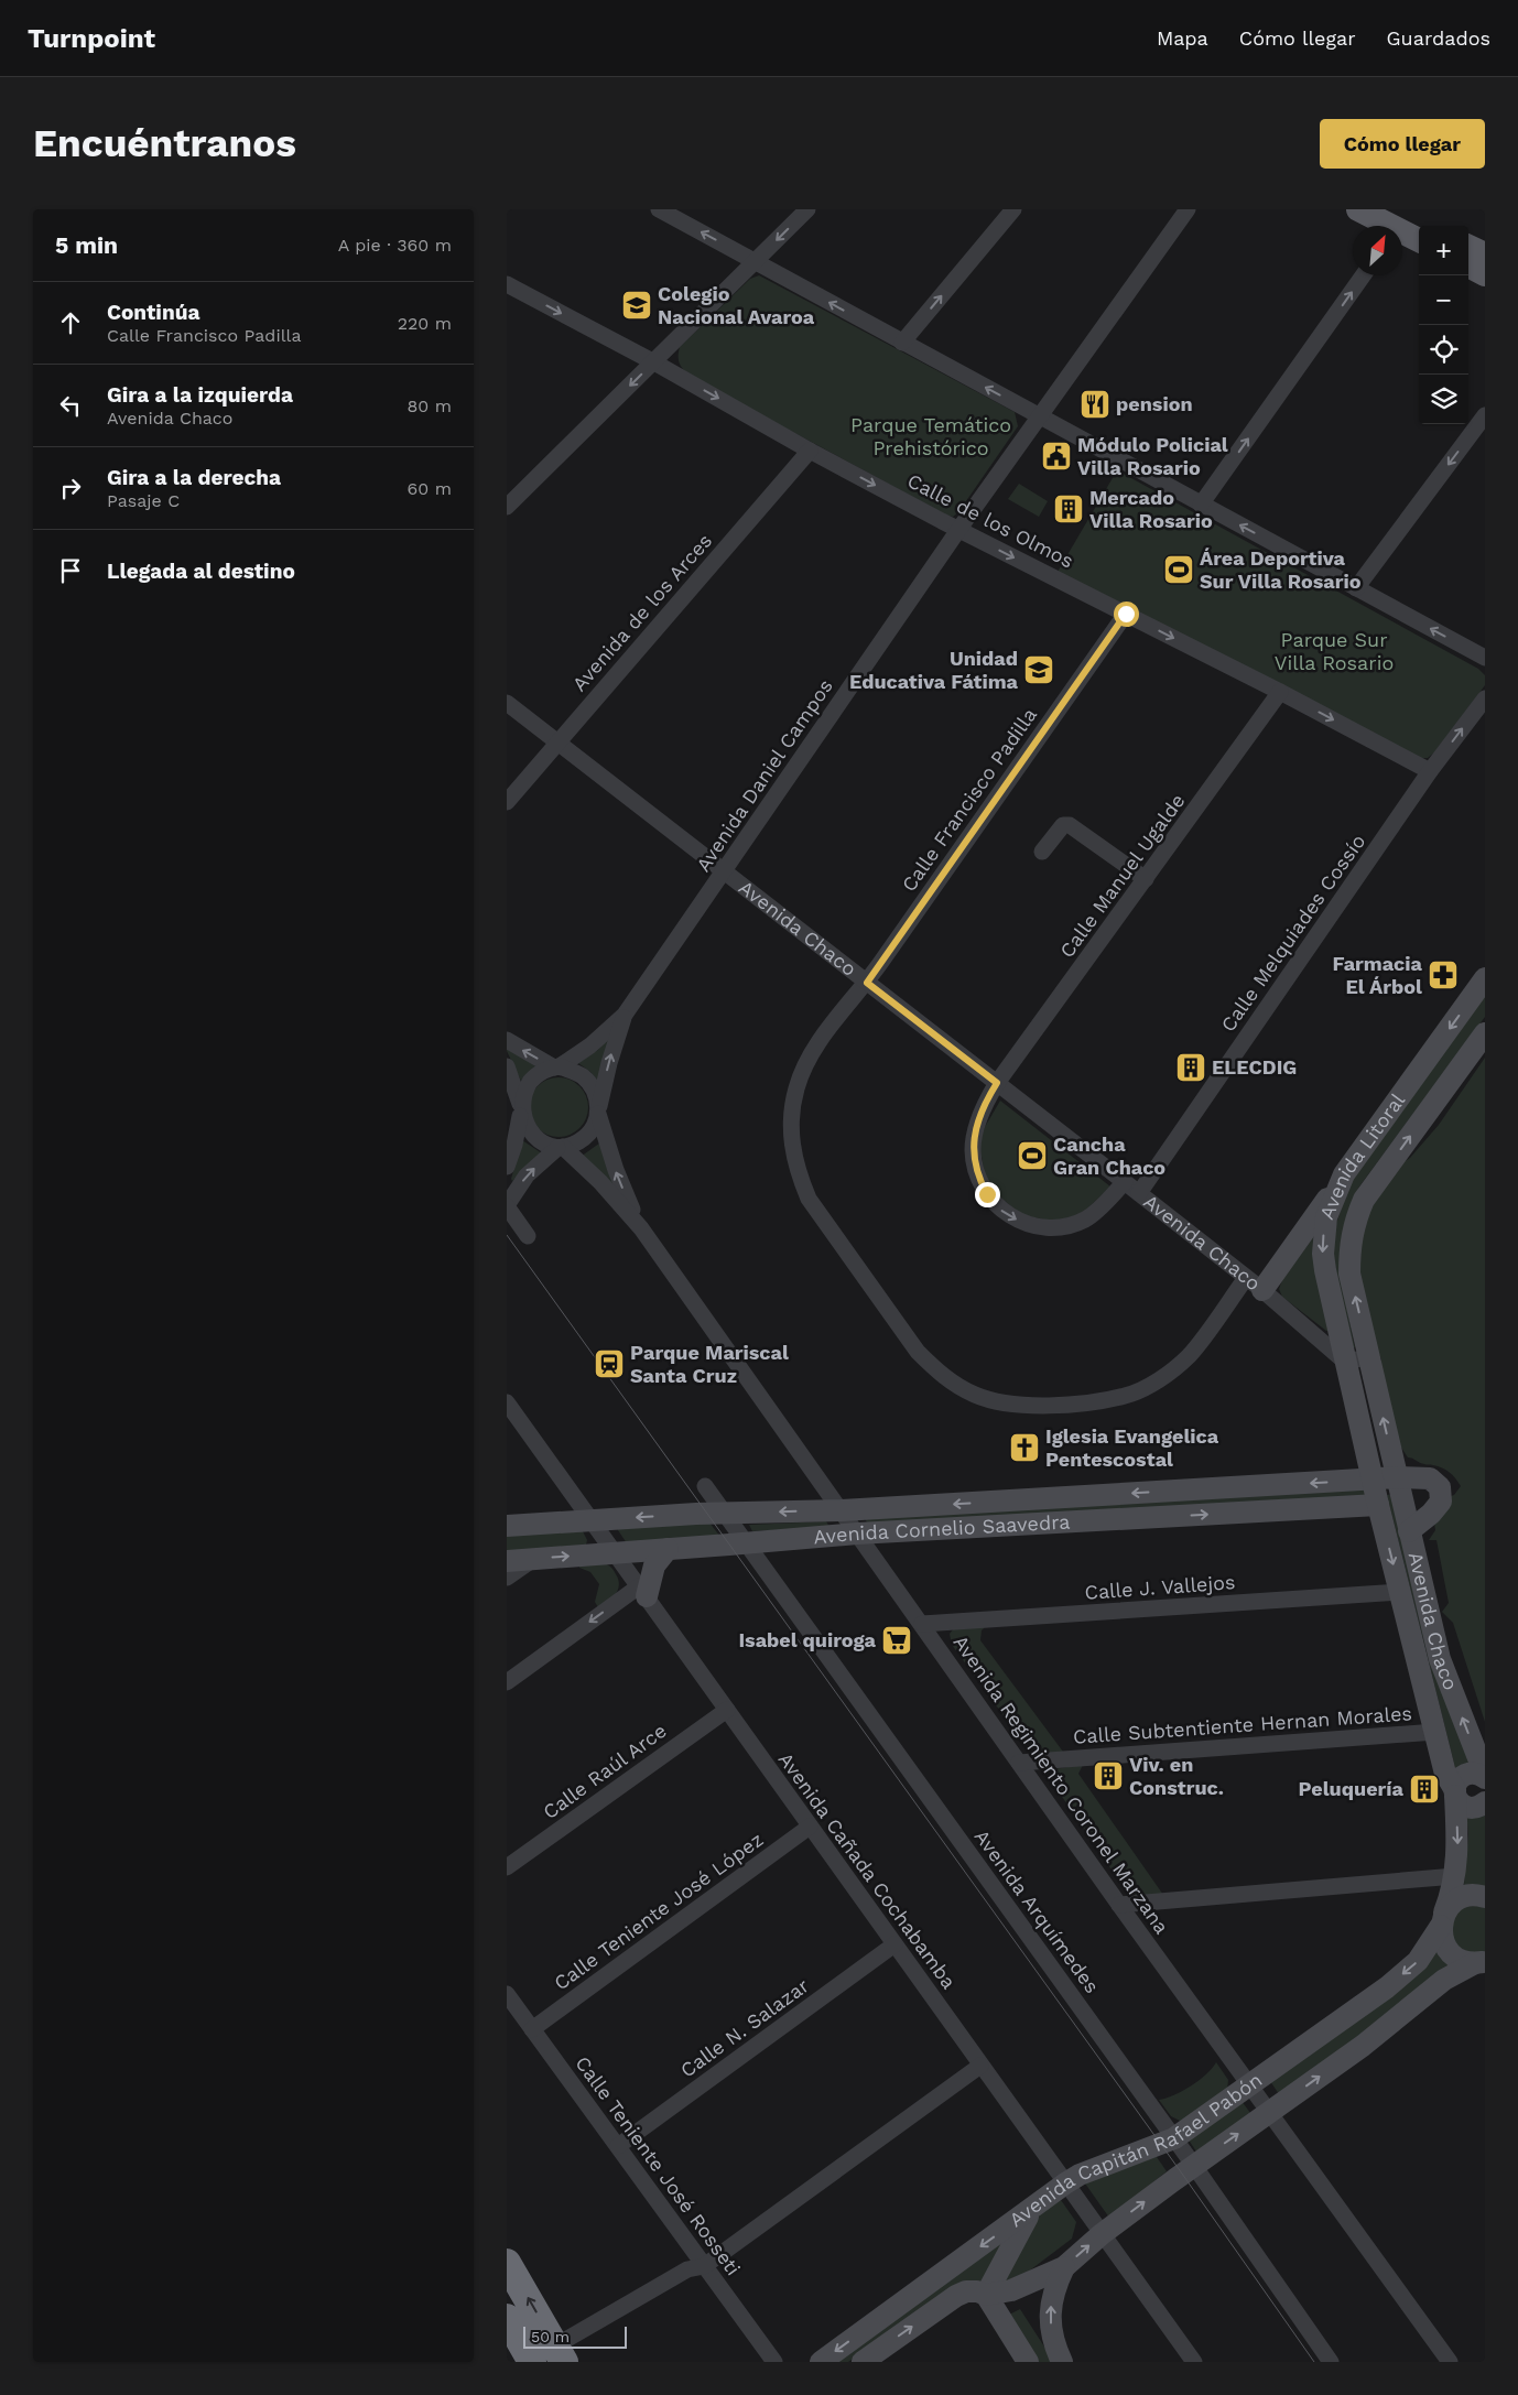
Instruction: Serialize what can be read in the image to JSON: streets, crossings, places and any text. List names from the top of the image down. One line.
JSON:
{"streets":{"main road":["Avenida Chaco","Avenida Litoral","Avenida Cornelio Saavedra","Avenida Capitán Rafael Pabón"],"street":["Calle de los Olmos","Avenida de los Arces","Avenida Daniel Campos","Calle Francisco Padilla","Calle Manuel Ugalde","Calle Melquiades Cossío","Calle J. Vallejos","Calle Subtentiente Hernan Morales","Calle Raúl Arce","Avenida Regimiento Coronel Marzana","Avenida Cañada Cochabamba","Calle Teniente José López","Avenida Arquímedes","Calle N. Salazar","Calle Teniente José Rosseti"]},"crossings":[["Calle de los Olmos","Avenida de los Arces"],["Calle de los Olmos","Avenida Daniel Campos"],["Calle de los Olmos","Calle Francisco Padilla"],["Calle de los Olmos","Calle Manuel Ugalde"],["Calle de los Olmos","Calle Melquiades Cossío"],["Avenida de los Arces","Avenida Chaco"],["Avenida Daniel Campos","Avenida Chaco"],["Avenida Daniel Campos","Avenida Regimiento Coronel Marzana"],["Calle Francisco Padilla","Avenida Chaco"],["Calle Manuel Ugalde","Avenida Chaco"],["Avenida Chaco","Calle Melquiades Cossío"],["Avenida Chaco","Avenida Litoral"],["Avenida Chaco","Avenida Cornelio Saavedra"],["Avenida Chaco","Calle J. Vallejos"],["Avenida Chaco","Calle Subtentiente Hernan Morales"],["Avenida Chaco","Avenida Capitán Rafael Pabón"],["Avenida Cornelio Saavedra","Avenida Regimiento Coronel Marzana"],["Avenida Cornelio Saavedra","Avenida Cañada Cochabamba"],["Avenida Cornelio Saavedra","Avenida Arquímedes"],["Calle J. Vallejos","Avenida Regimiento Coronel Marzana"],["Calle Subtentiente Hernan Morales","Avenida Regimiento Coronel Marzana"],["Calle Raúl Arce","Avenida Cañada Cochabamba"],["Avenida Regimiento Coronel Marzana","Avenida Capitán Rafael Pabón"],["Avenida Cañada Cochabamba","Calle Teniente José López"],["Avenida Cañada Cochabamba","Calle N. Salazar"],["Avenida Cañada Cochabamba","Avenida Capitán Rafael Pabón"],["Calle Teniente José López","Calle Teniente José Rosseti"],["Avenida Arquímedes","Avenida Capitán Rafael Pabón"],["Calle N. Salazar","Calle Teniente José Rosseti"]],"parks":["Parque Temático Prehistórico","Parque Sur Villa Rosario"],"places":{"school or university":["Colegio Nacional Avaroa","Unidad Educativa Fátima"],"restaurant":["pension"],"public building":["Módulo Policial Villa Rosario"],"building":["Mercado Villa Rosario","ELECDIG","Viv. en Construc.","Peluquería"],"sports":["Área Deportiva Sur Villa Rosario","Cancha Gran Chaco"],"pharmacy":["Farmacia El Árbol"],"station":["Parque Mariscal Santa Cruz"],"church":["Iglesia Evangelica Pentescostal"],"supermarket":["Isabel quiroga"]},"scale_bar":"50 m","north":"top right","page":{"header":"Turnpoint","nav":["Mapa","Cómo llegar","Guardados"],"buttons":"Cómo llegar","title":"Encuéntranos","heading":["5 min","A pie · 360 m"],"map_buttons":["+","−"],"list":[["Continúa","Calle Francisco Padilla","220 m"],["Gira a la izquierda","Avenida Chaco","80 m"],["Gira a la derecha","Pasaje C","60 m"],"Llegada al destino"],"scale":"50 m"}}
